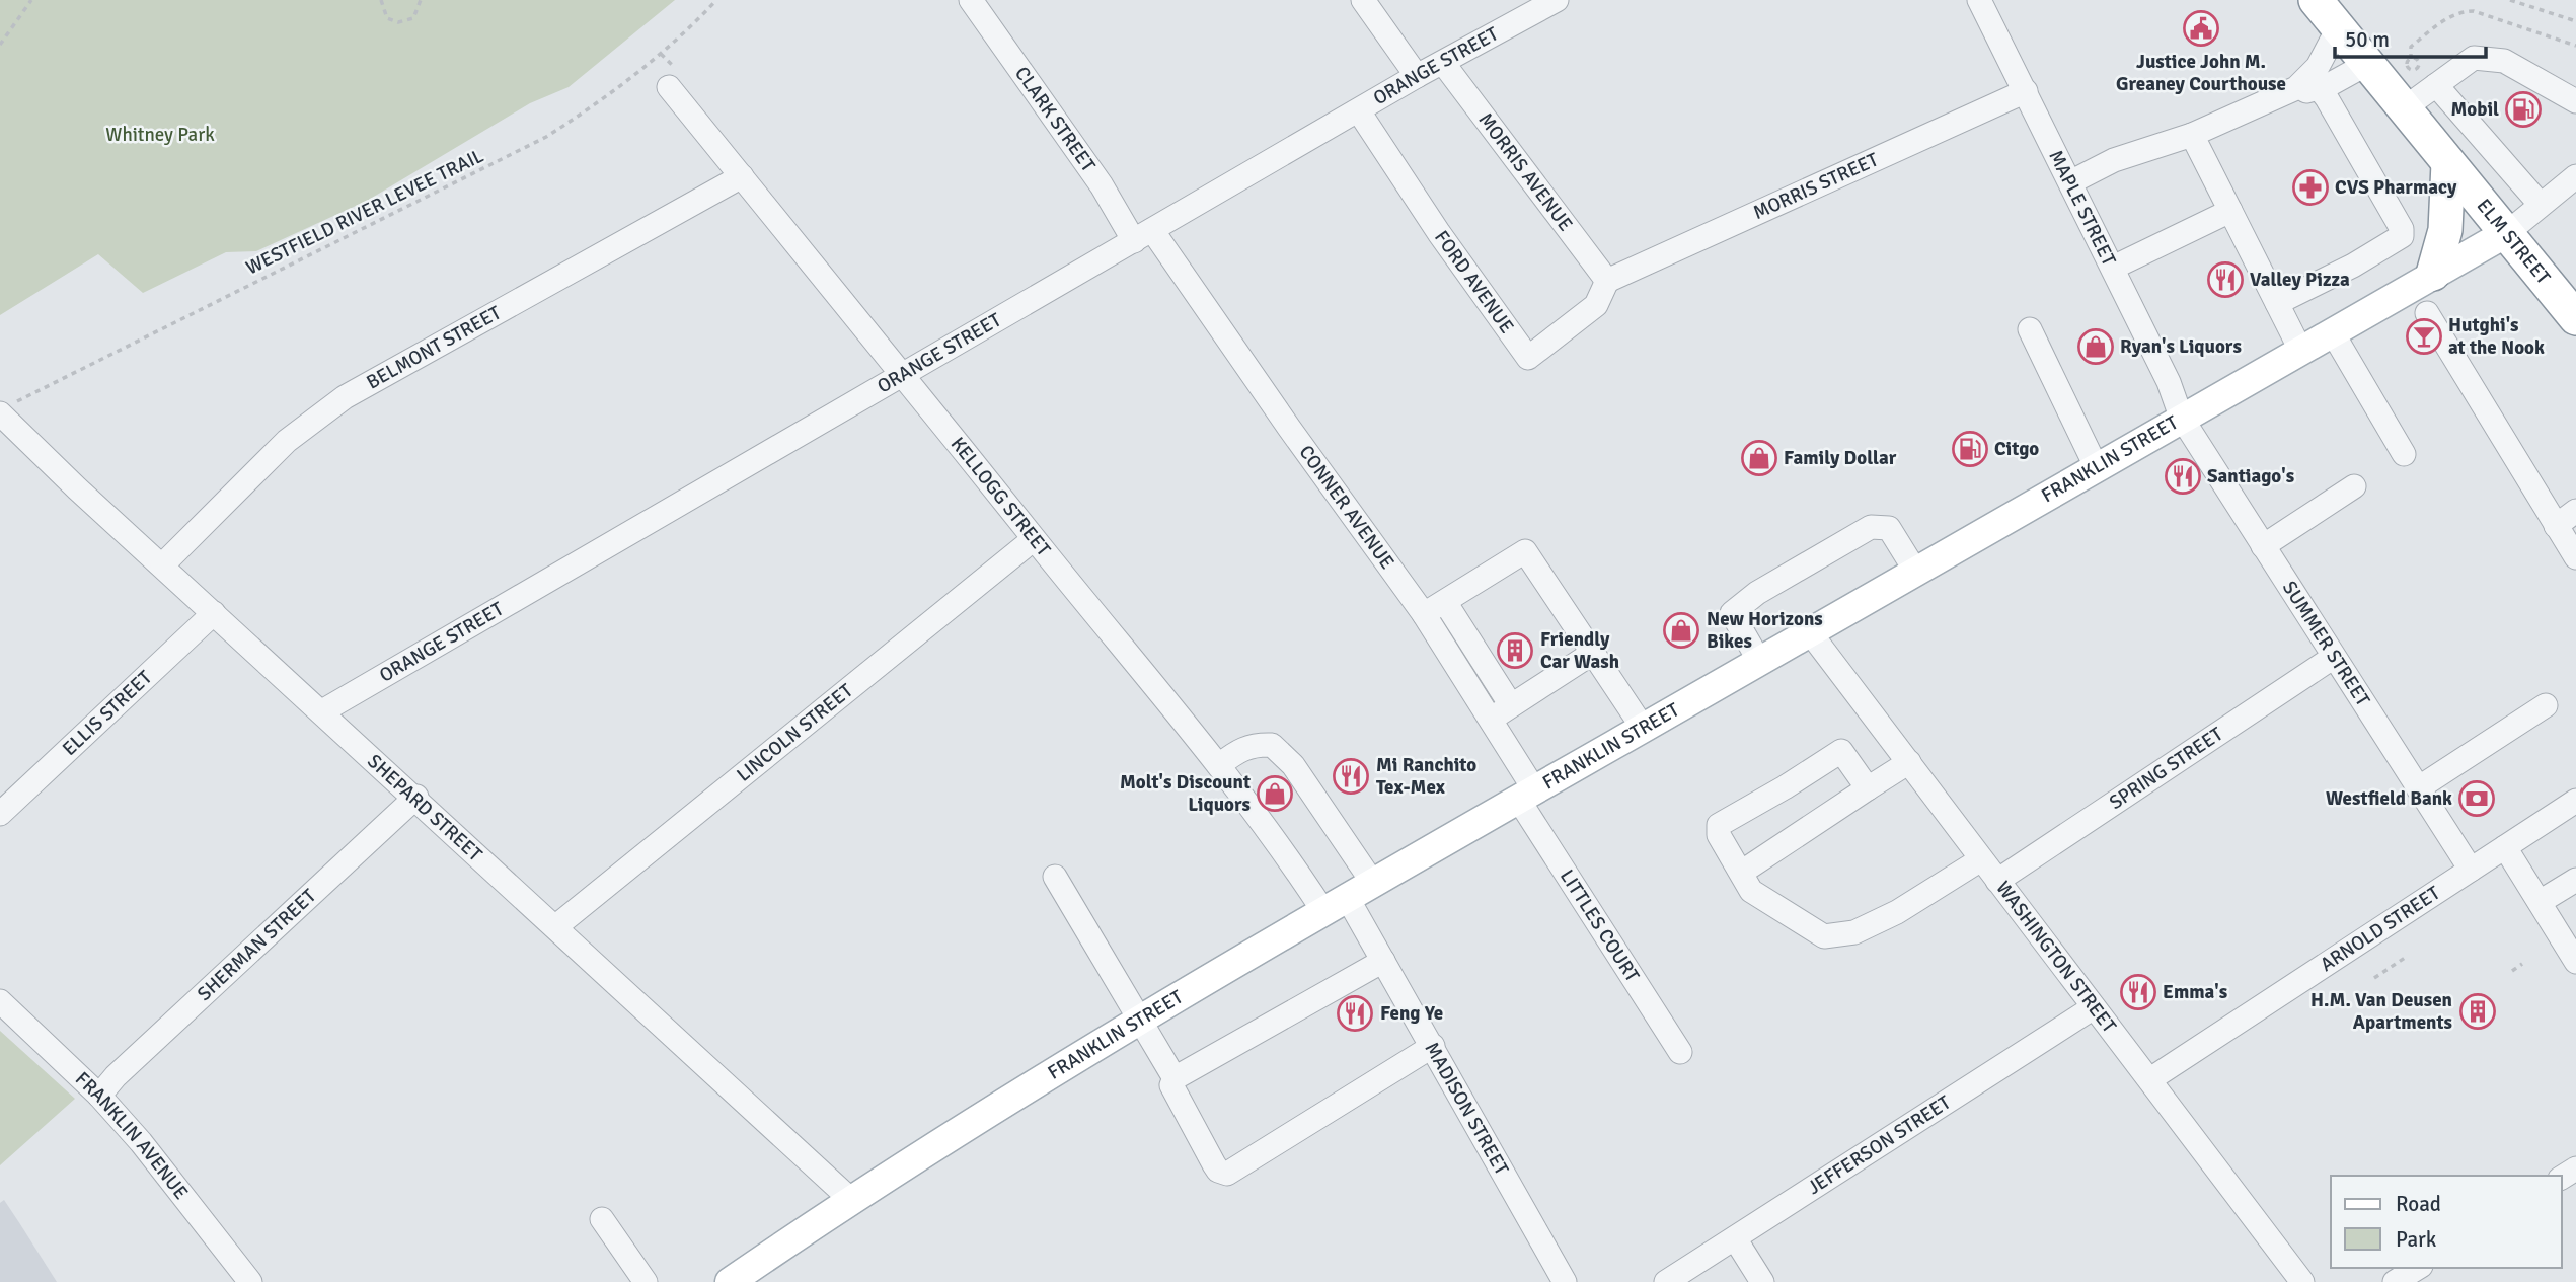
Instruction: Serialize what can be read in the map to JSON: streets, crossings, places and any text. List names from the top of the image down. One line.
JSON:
{"streets":{"highway":["ELM STREET"],"main road":["FRANKLIN STREET"],"street":["ORANGE STREET","CLARK STREET","MORRIS AVENUE","MORRIS STREET","MAPLE STREET","FORD AVENUE","BELMONT STREET","KELLOGG STREET","CONNER AVENUE","SUMMER STREET","ELLIS STREET","LINCOLN STREET","SPRING STREET","SHEPARD STREET","LITTLES COURT","ARNOLD STREET","SHERMAN STREET","WASHINGTON STREET","MADISON STREET","FRANKLIN AVENUE","JEFFERSON STREET"],"path":["WESTFIELD RIVER LEVEE TRAIL"]},"crossings":[["ORANGE STREET","CLARK STREET"],["ORANGE STREET","MORRIS AVENUE"],["ORANGE STREET","FORD AVENUE"],["ORANGE STREET","KELLOGG STREET"],["ORANGE STREET","CONNER AVENUE"],["ORANGE STREET","SHEPARD STREET"],["CLARK STREET","CONNER AVENUE"],["MORRIS AVENUE","MORRIS STREET"],["MORRIS AVENUE","FORD AVENUE"],["MORRIS STREET","MAPLE STREET"],["MORRIS STREET","FORD AVENUE"],["MAPLE STREET","FRANKLIN STREET"],["MAPLE STREET","SUMMER STREET"],["WESTFIELD RIVER LEVEE TRAIL","SHEPARD STREET"],["ELM STREET","FRANKLIN STREET"],["BELMONT STREET","KELLOGG STREET"],["BELMONT STREET","SHEPARD STREET"],["FRANKLIN STREET","KELLOGG STREET"],["FRANKLIN STREET","CONNER AVENUE"],["FRANKLIN STREET","SUMMER STREET"],["FRANKLIN STREET","SHEPARD STREET"],["FRANKLIN STREET","LITTLES COURT"],["FRANKLIN STREET","WASHINGTON STREET"],["FRANKLIN STREET","MADISON STREET"],["KELLOGG STREET","LINCOLN STREET"],["KELLOGG STREET","MADISON STREET"],["CONNER AVENUE","LITTLES COURT"],["SUMMER STREET","SPRING STREET"],["SUMMER STREET","ARNOLD STREET"],["ELLIS STREET","SHEPARD STREET"],["LINCOLN STREET","SHEPARD STREET"],["SPRING STREET","WASHINGTON STREET"],["SHEPARD STREET","SHERMAN STREET"],["ARNOLD STREET","WASHINGTON STREET"],["SHERMAN STREET","FRANKLIN AVENUE"],["WASHINGTON STREET","JEFFERSON STREET"]],"parks":["Whitney Park"],"places":{"public building":["Justice John M. Greaney Courthouse"],"fuel station":["Mobil","Citgo"],"pharmacy":["CVS Pharmacy"],"restaurant":["Valley Pizza","Santiago's","Mi Ranchito Tex-Mex","Emma's","Feng Ye"],"bar":["Hutghi's at the Nook"],"shop":["Ryan's Liquors","Family Dollar","New Horizons Bikes","Molt's Discount Liquors"],"building":["Friendly Car Wash","H.M. Van Deusen Apartments"],"bank":["Westfield Bank"]},"legend":["Road","Park"],"scale_bar":"50 m"}
